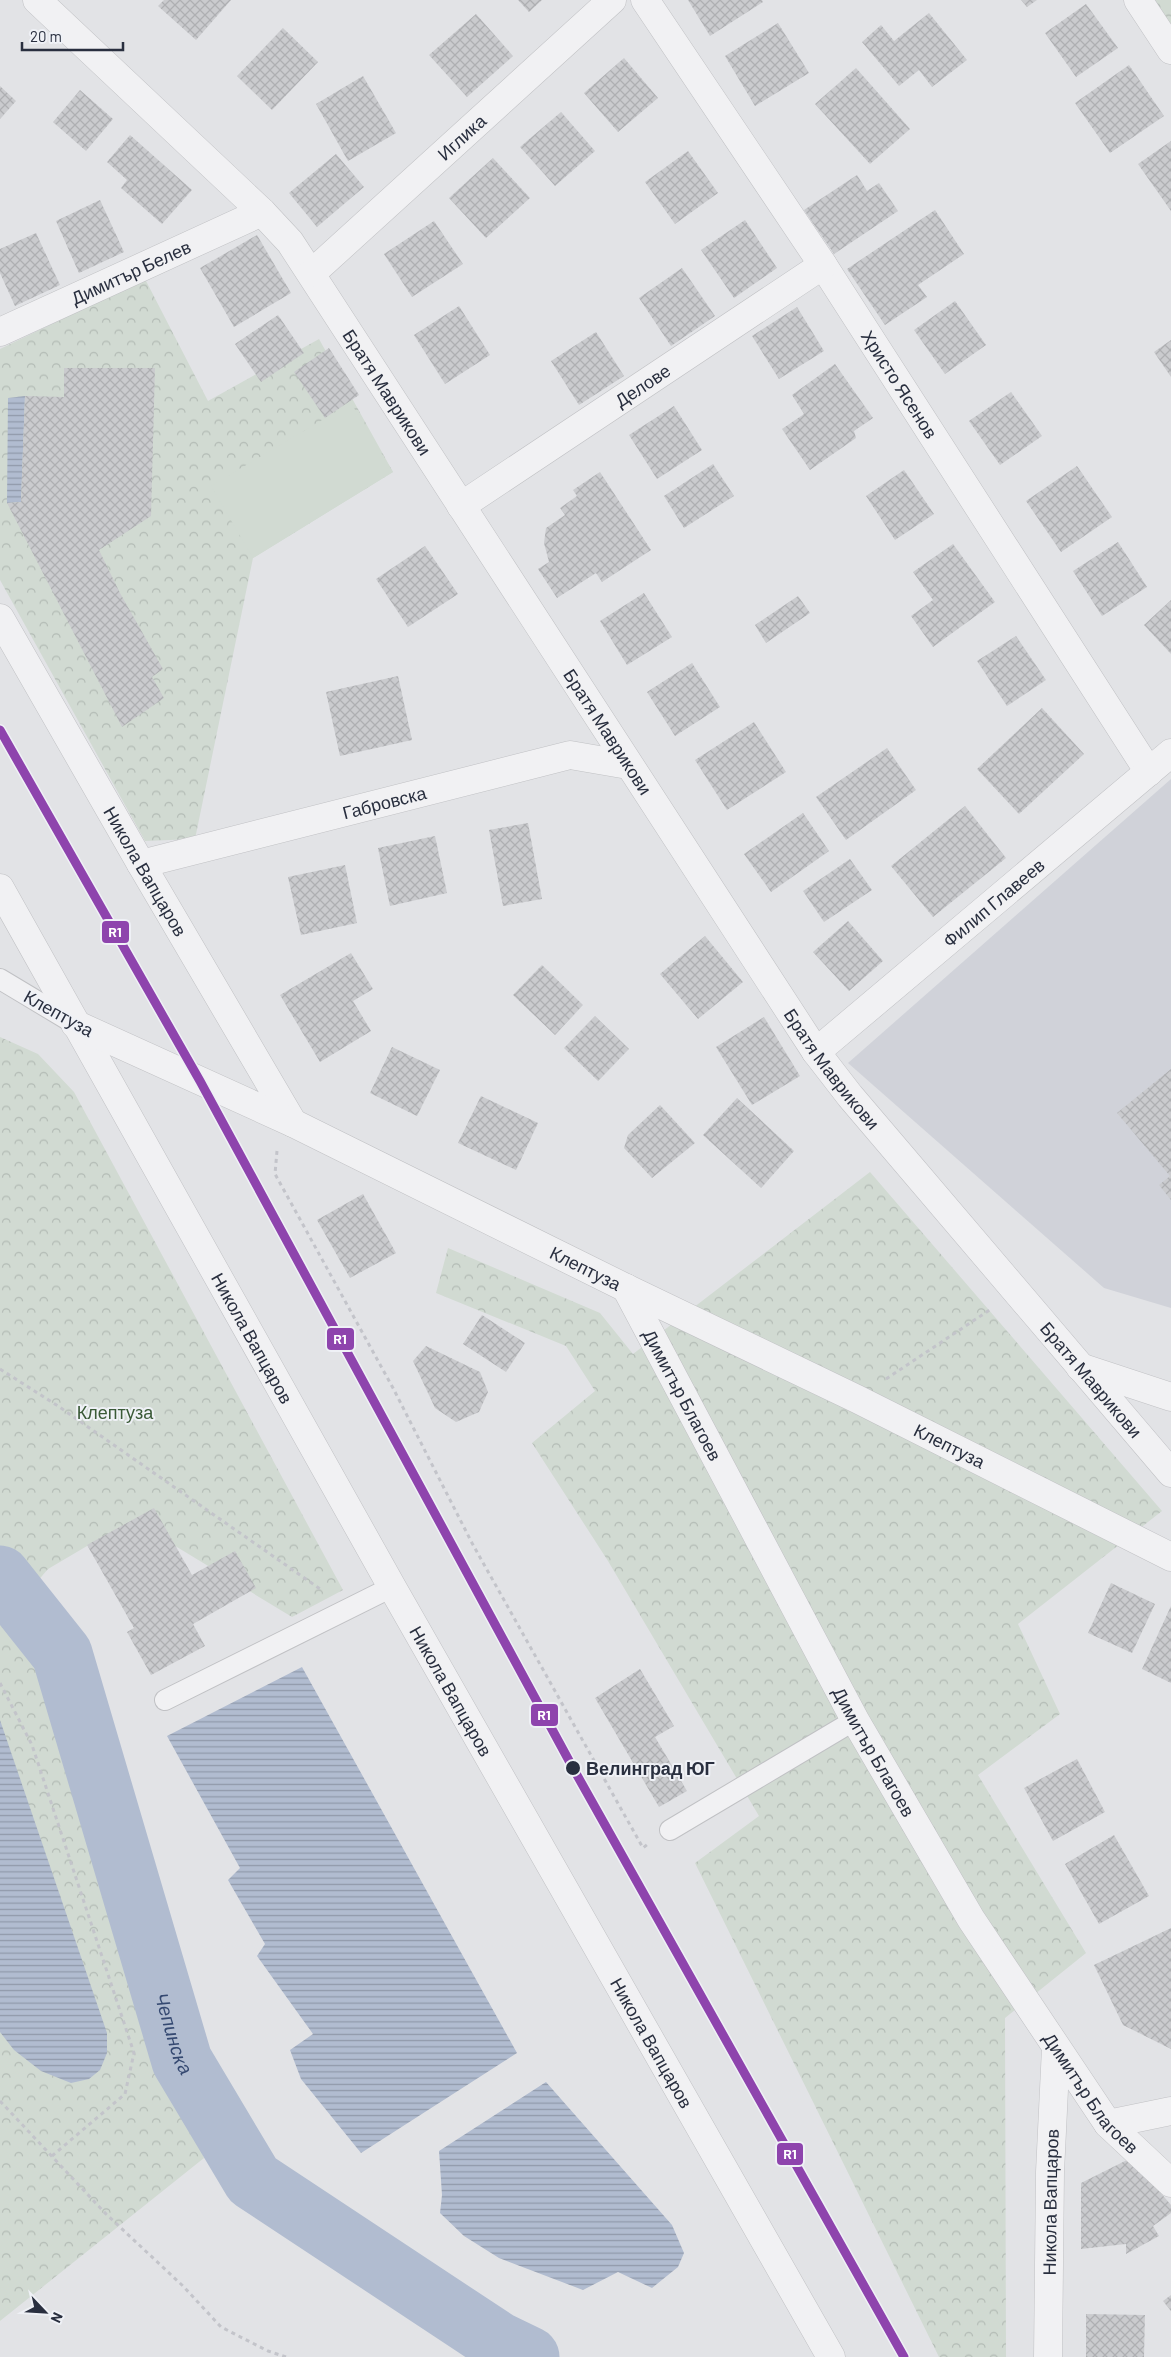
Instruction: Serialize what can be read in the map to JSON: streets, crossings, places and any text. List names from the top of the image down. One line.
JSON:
{"streets":{"street":["Иглика","Димитър Белев","Христо Ясенов","Делове","Братя Маврикови","Габровска","Никола Вапцаров","Филип Главеев","Клептуза","Димитър Благоев"]},"crossings":[["Иглика","Братя Маврикови"],["Димитър Белев","Братя Маврикови"],["Христо Ясенов","Делове"],["Христо Ясенов","Филип Главеев"],["Делове","Братя Маврикови"],["Братя Маврикови","Габровска"],["Братя Маврикови","Филип Главеев"],["Габровска","Никола Вапцаров"],["Никола Вапцаров","Клептуза"],["Никола Вапцаров","Димитър Благоев"],["Клептуза","Димитър Благоев"]],"water":["Чепинска"],"parks":["Клептуза"],"places":["Велинград ЮГ"],"lines":["transit line R1"],"scale_bar":"20 m","north":"bottom right"}
